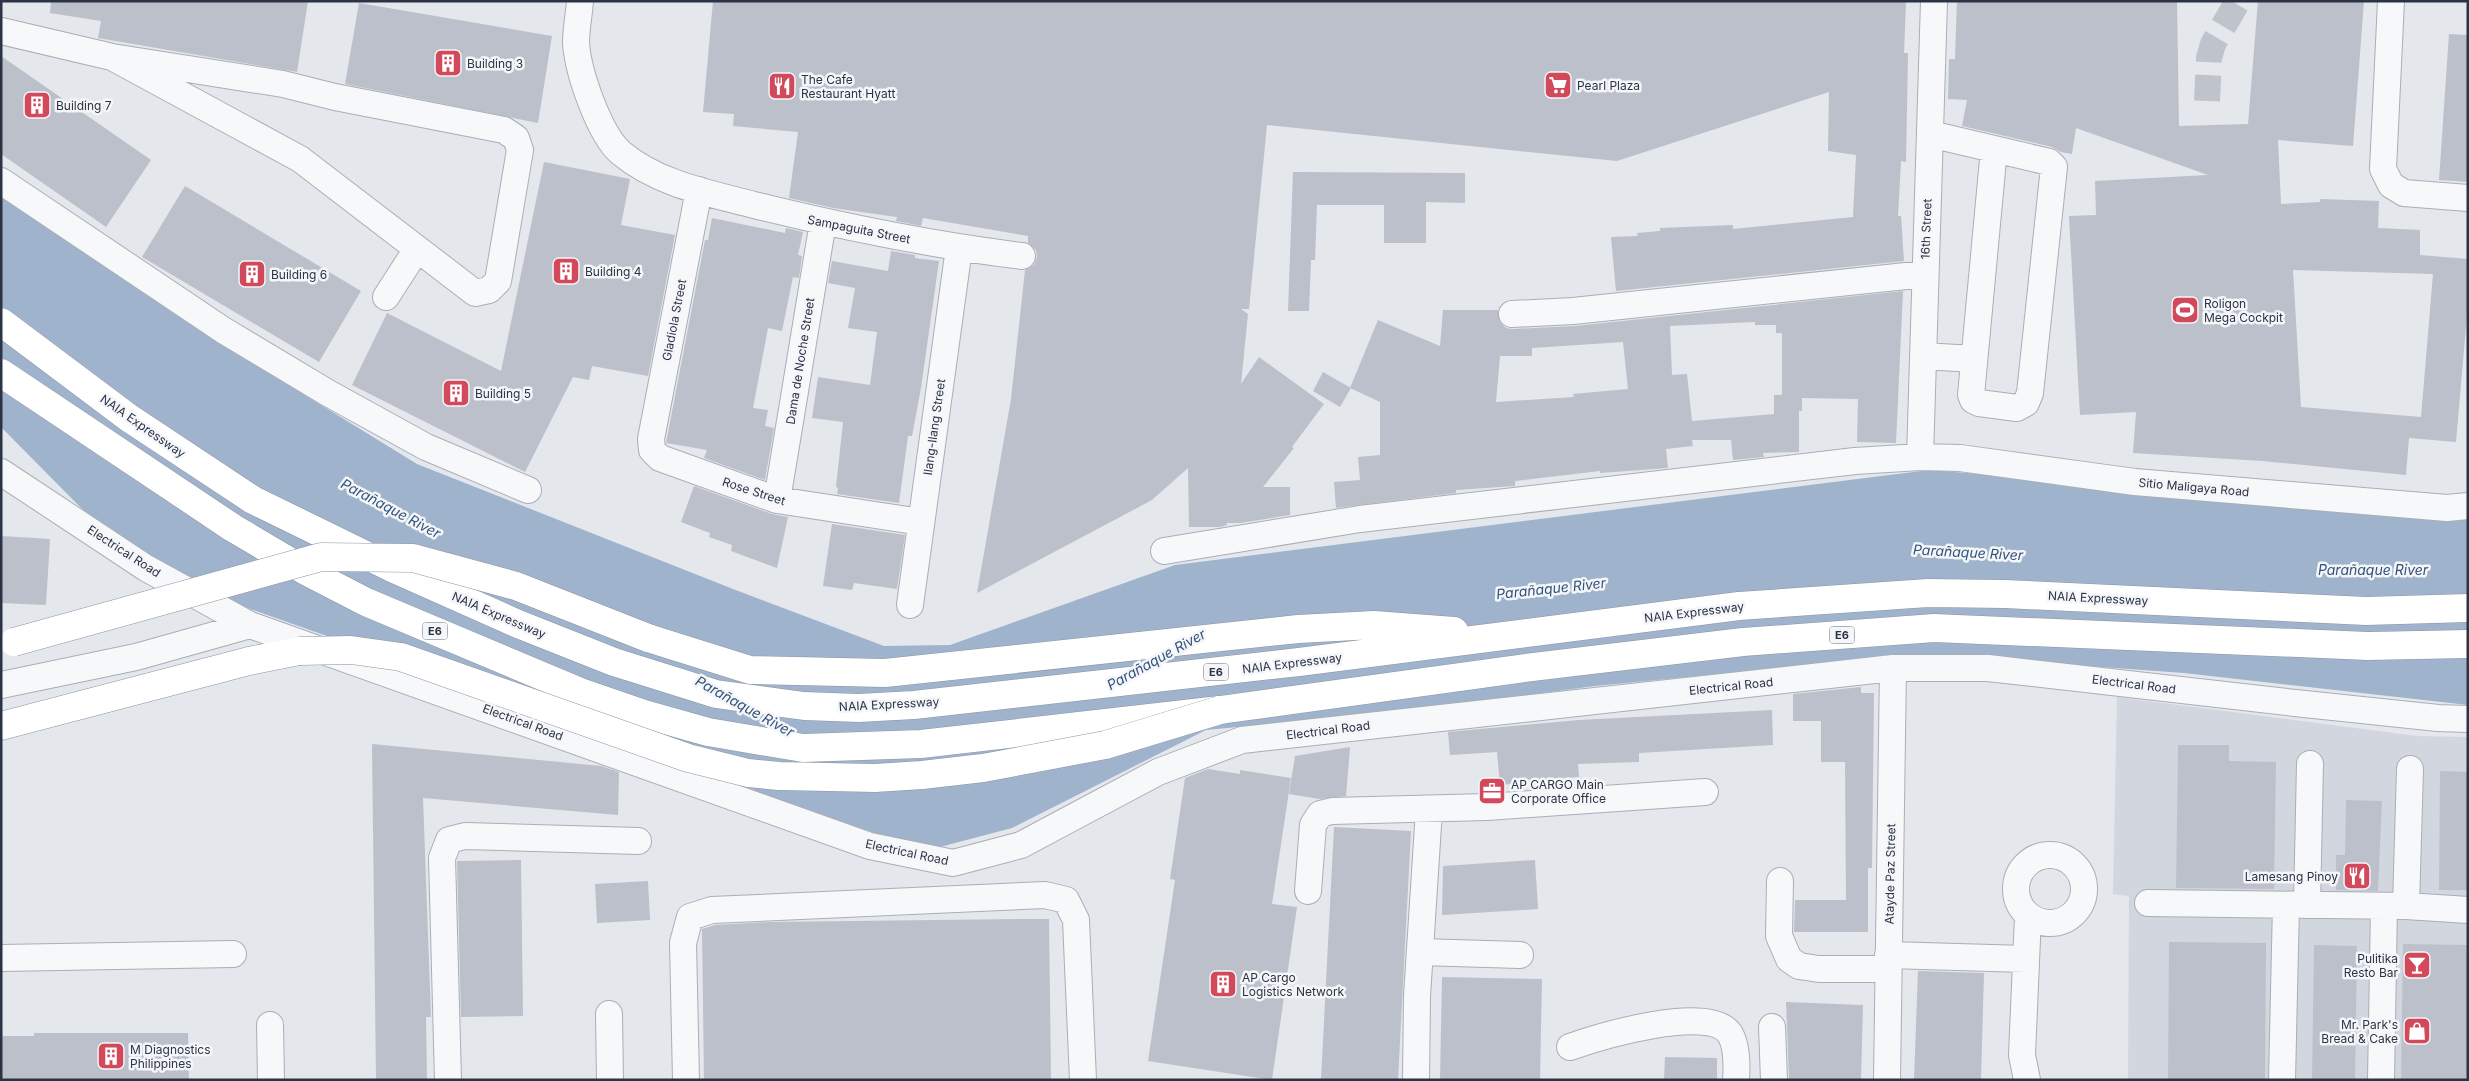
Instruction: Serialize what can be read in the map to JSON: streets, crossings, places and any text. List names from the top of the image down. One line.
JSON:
{"streets":{"highway":["NAIA Expressway","E6"],"street":["Sampaguita Street","16th Street","Gladiola Street","Dama de Noche Street","Ilang-Ilang Street","Sitio Maligaya Road","Rose Street","Electrical Road","Atayde Paz Street"]},"crossings":[["Sampaguita Street","Gladiola Street"],["Sampaguita Street","Dama de Noche Street"],["Sampaguita Street","Ilang-Ilang Street"],["16th Street","Sitio Maligaya Road"],["Gladiola Street","Rose Street"],["Dama de Noche Street","Rose Street"],["Ilang-Ilang Street","Rose Street"],["Electrical Road","Atayde Paz Street"]],"water":["Parañaque River"],"places":{"building":["Building 3","Building 7","Building 4","Building 6","Building 5","AP Cargo Logistics Network","M Diagnostics Philippines"],"supermarket":["Pearl Plaza"],"restaurant":["The Cafe Restaurant Hyatt","Lamesang Pinoy"],"sports":["Roligon Mega Cockpit"],"office":["AP CARGO Main Corporate Office"],"bar":["Pulitika Resto Bar"],"shop":["Mr. Park's Bread & Cake"]}}
